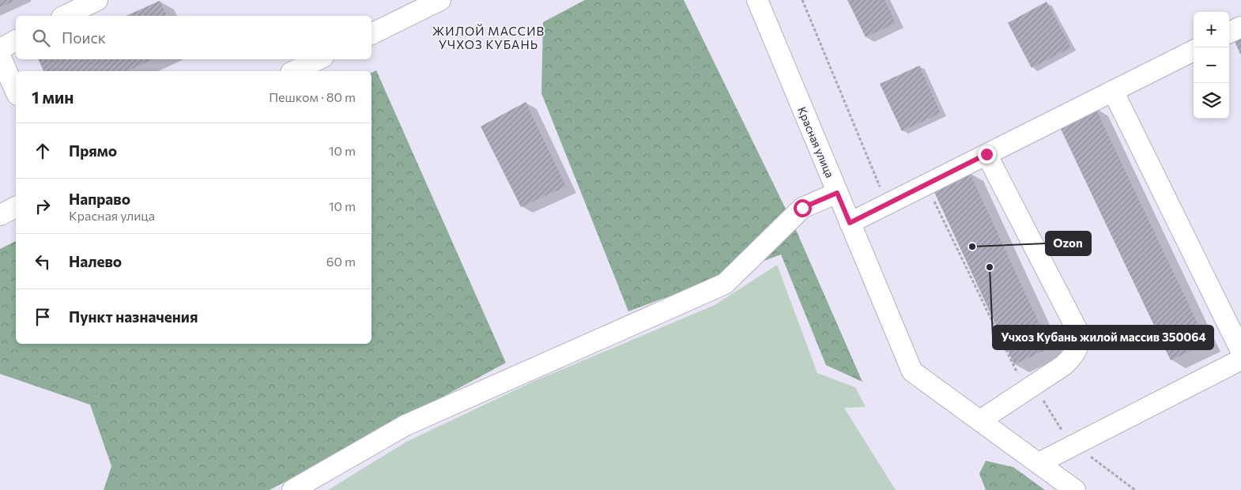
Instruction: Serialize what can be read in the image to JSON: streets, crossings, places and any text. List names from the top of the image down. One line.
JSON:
{"streets":{"street":["Красная улица"]},"districts":["ЖИЛОЙ МАССИВ УЧХОЗ КУБАНЬ"],"places":["Ozon","Учхоз Кубань жилой массив 350064"],"page":{"map_buttons":["+","−"],"search":"Поиск","heading":["1 мин","Пешком · 80 m"],"list":[["Прямо","10 m"],["Направо","Красная улица","10 m"],["Налево","60 m"],"Пункт назначения"]}}
